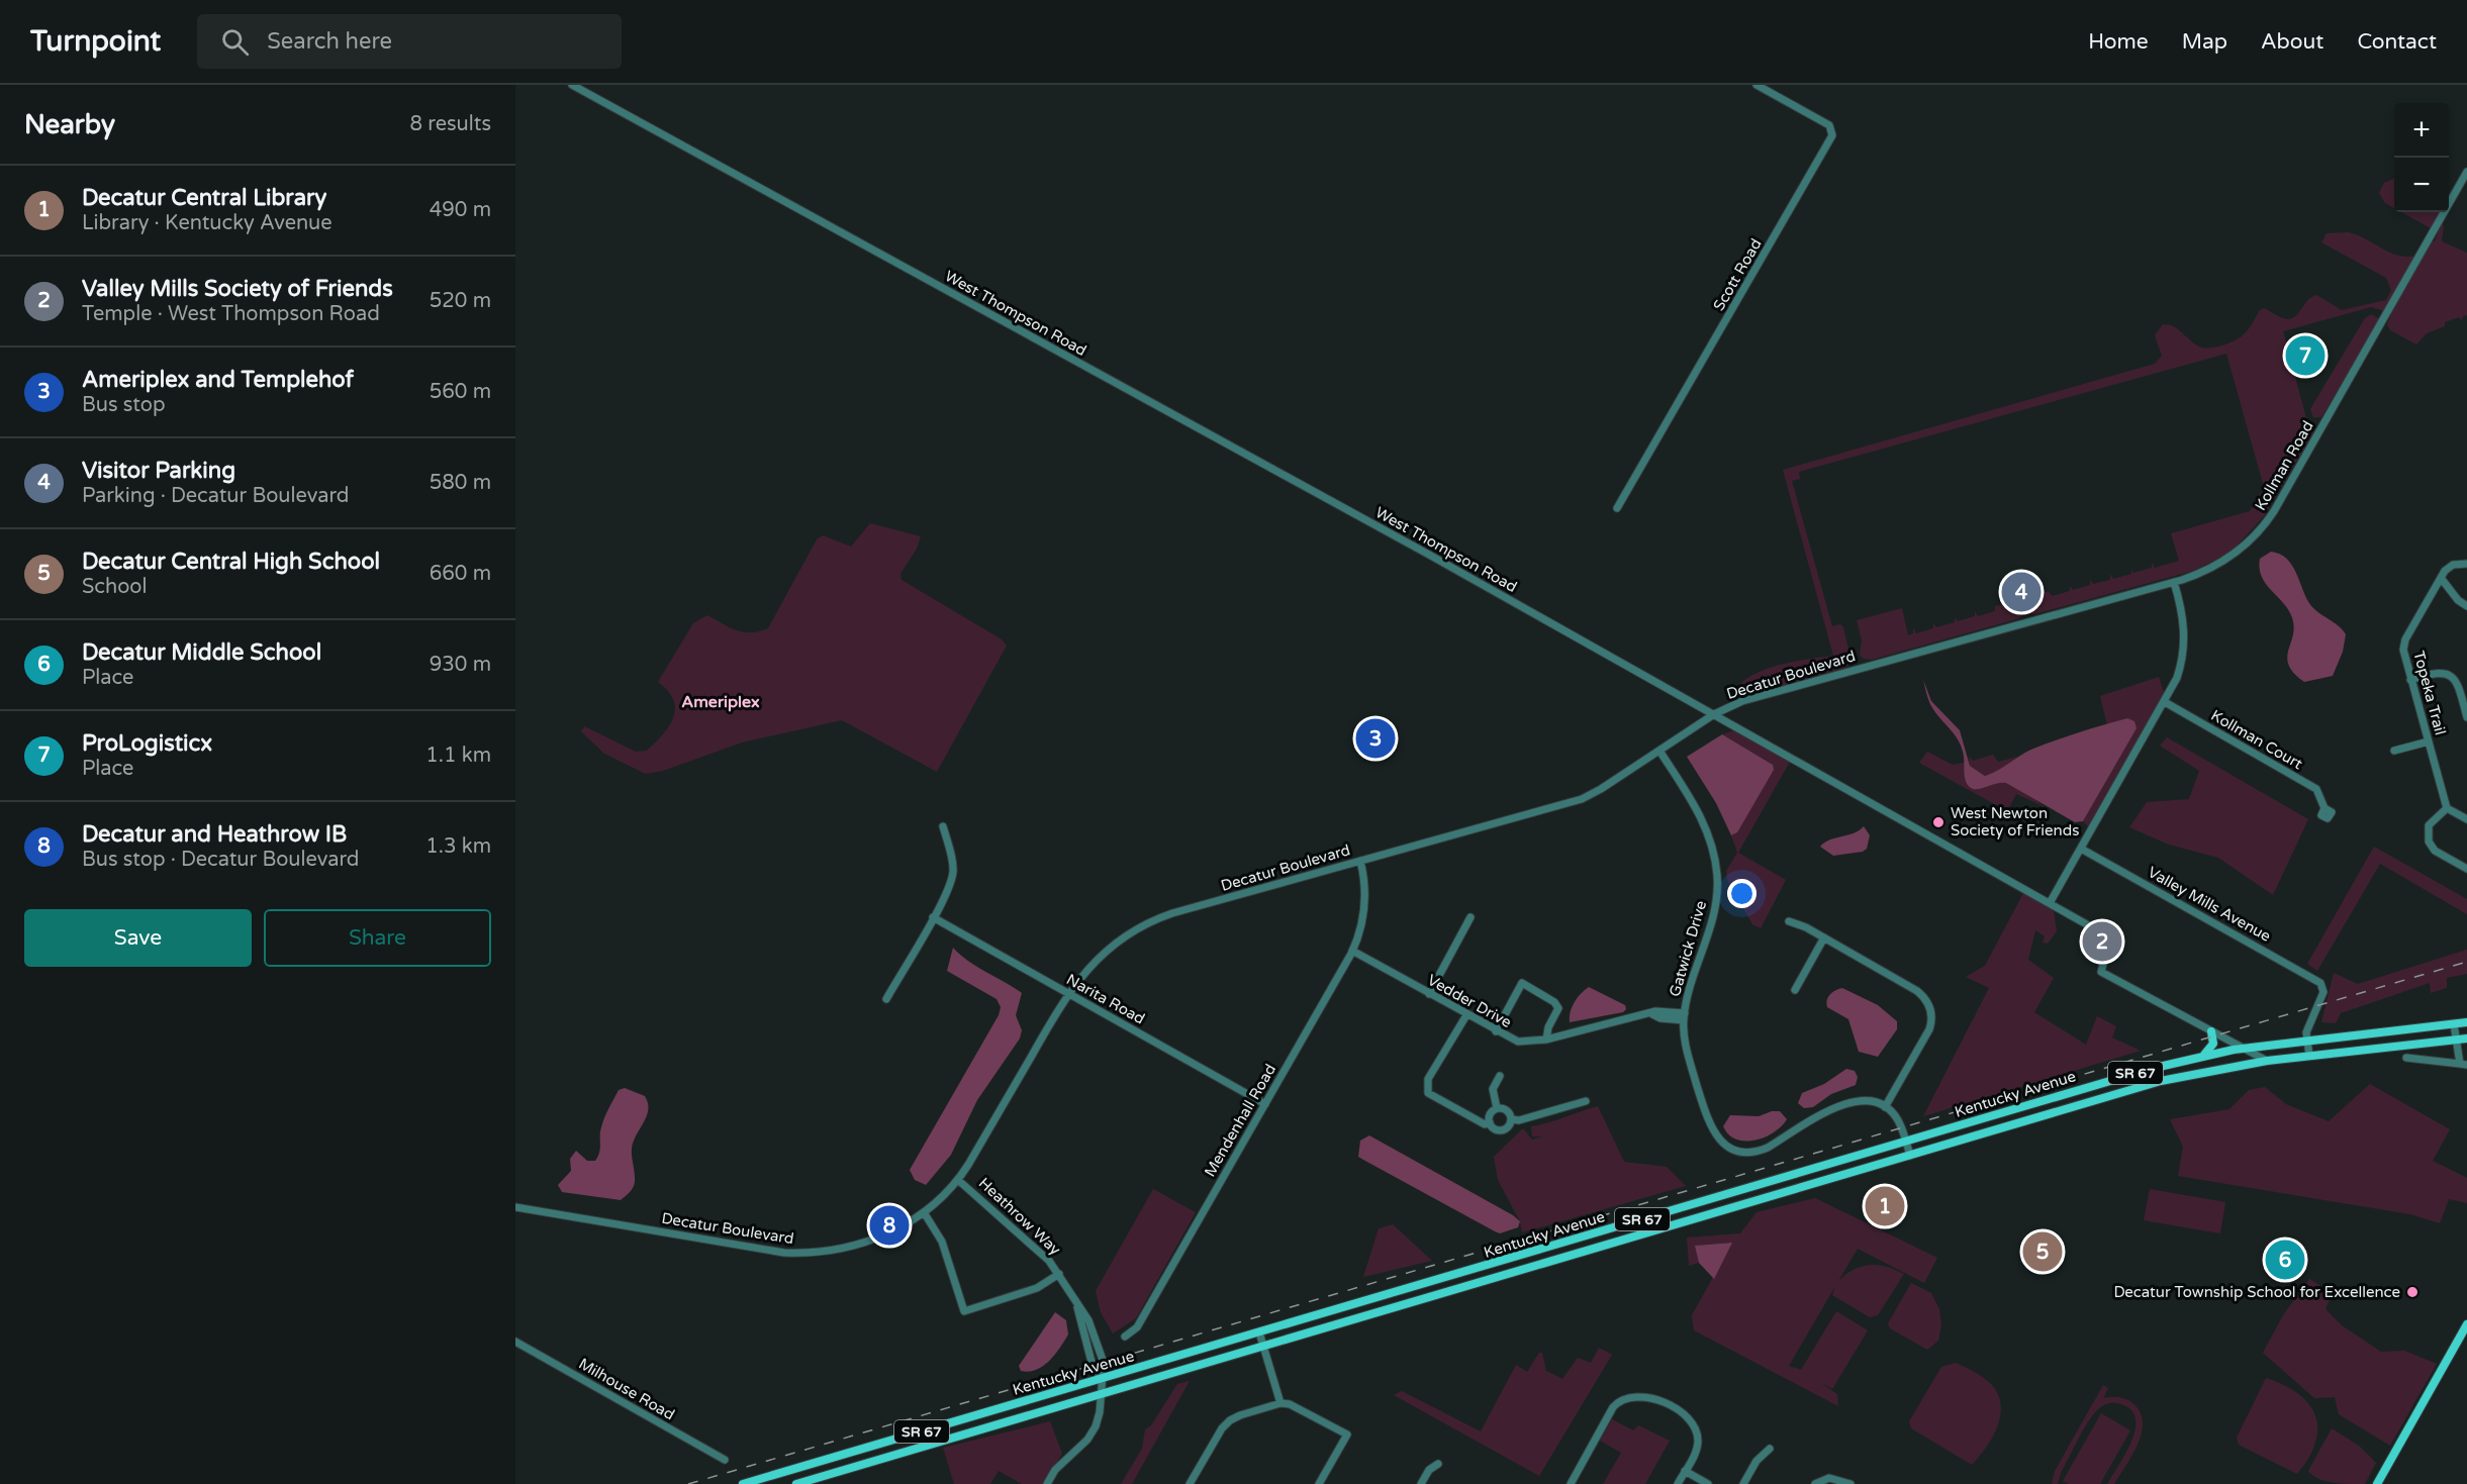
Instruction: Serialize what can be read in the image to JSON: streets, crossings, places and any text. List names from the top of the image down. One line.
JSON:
{"streets":{"main road":["SR 67","Kentucky Avenue"],"street":["Scott Road","West Thompson Road","Kollman Road","Decatur Boulevard","Topeka Trail","Kollman Court","Valley Mills Avenue","Gatwick Drive","Narita Road","Vedder Drive","Mendenhall Road","Heathrow Way","Milhouse Road"]},"crossings":[["West Thompson Road","Decatur Boulevard"],["West Thompson Road","Kentucky Avenue"],["Kollman Road","Decatur Boulevard"],["Decatur Boulevard","Gatwick Drive"],["Decatur Boulevard","Narita Road"],["Decatur Boulevard","Mendenhall Road"],["Decatur Boulevard","Heathrow Way"],["Valley Mills Avenue","Kentucky Avenue"],["Gatwick Drive","Vedder Drive"],["Narita Road","Mendenhall Road"],["Vedder Drive","Mendenhall Road"],["Kentucky Avenue","Heathrow Way"]],"districts":["Ameriplex"],"places":["West Newton Society of Friends","Decatur Township School for Excellence"],"page":{"header":"Turnpoint","search":"Search here","nav":["Home","Map","About","Contact"],"heading":["Nearby","8 results"],"map_buttons":["+","−"],"list":[{"mark":"1","name":"Decatur Central Library","note":"Library · Kentucky Avenue","value":"490 m"},{"mark":"2","name":"Valley Mills Society of Friends","note":"Temple · West Thompson Road","value":"520 m"},{"mark":"3","name":"Ameriplex and Templehof","note":"Bus stop","value":"560 m"},{"mark":"4","name":"Visitor Parking","note":"Parking · Decatur Boulevard","value":"580 m"},{"mark":"5","name":"Decatur Central High School","note":"School","value":"660 m"},{"mark":"6","name":"Decatur Middle School","note":"Place","value":"930 m"},{"mark":"7","name":"ProLogisticx","note":"Place","value":"1.1 km"},{"mark":"8","name":"Decatur and Heathrow IB","note":"Bus stop · Decatur Boulevard","value":"1.3 km"}],"pins":["7","4","3","2","1","8","5","6"],"buttons":["Save","Share"]}}
